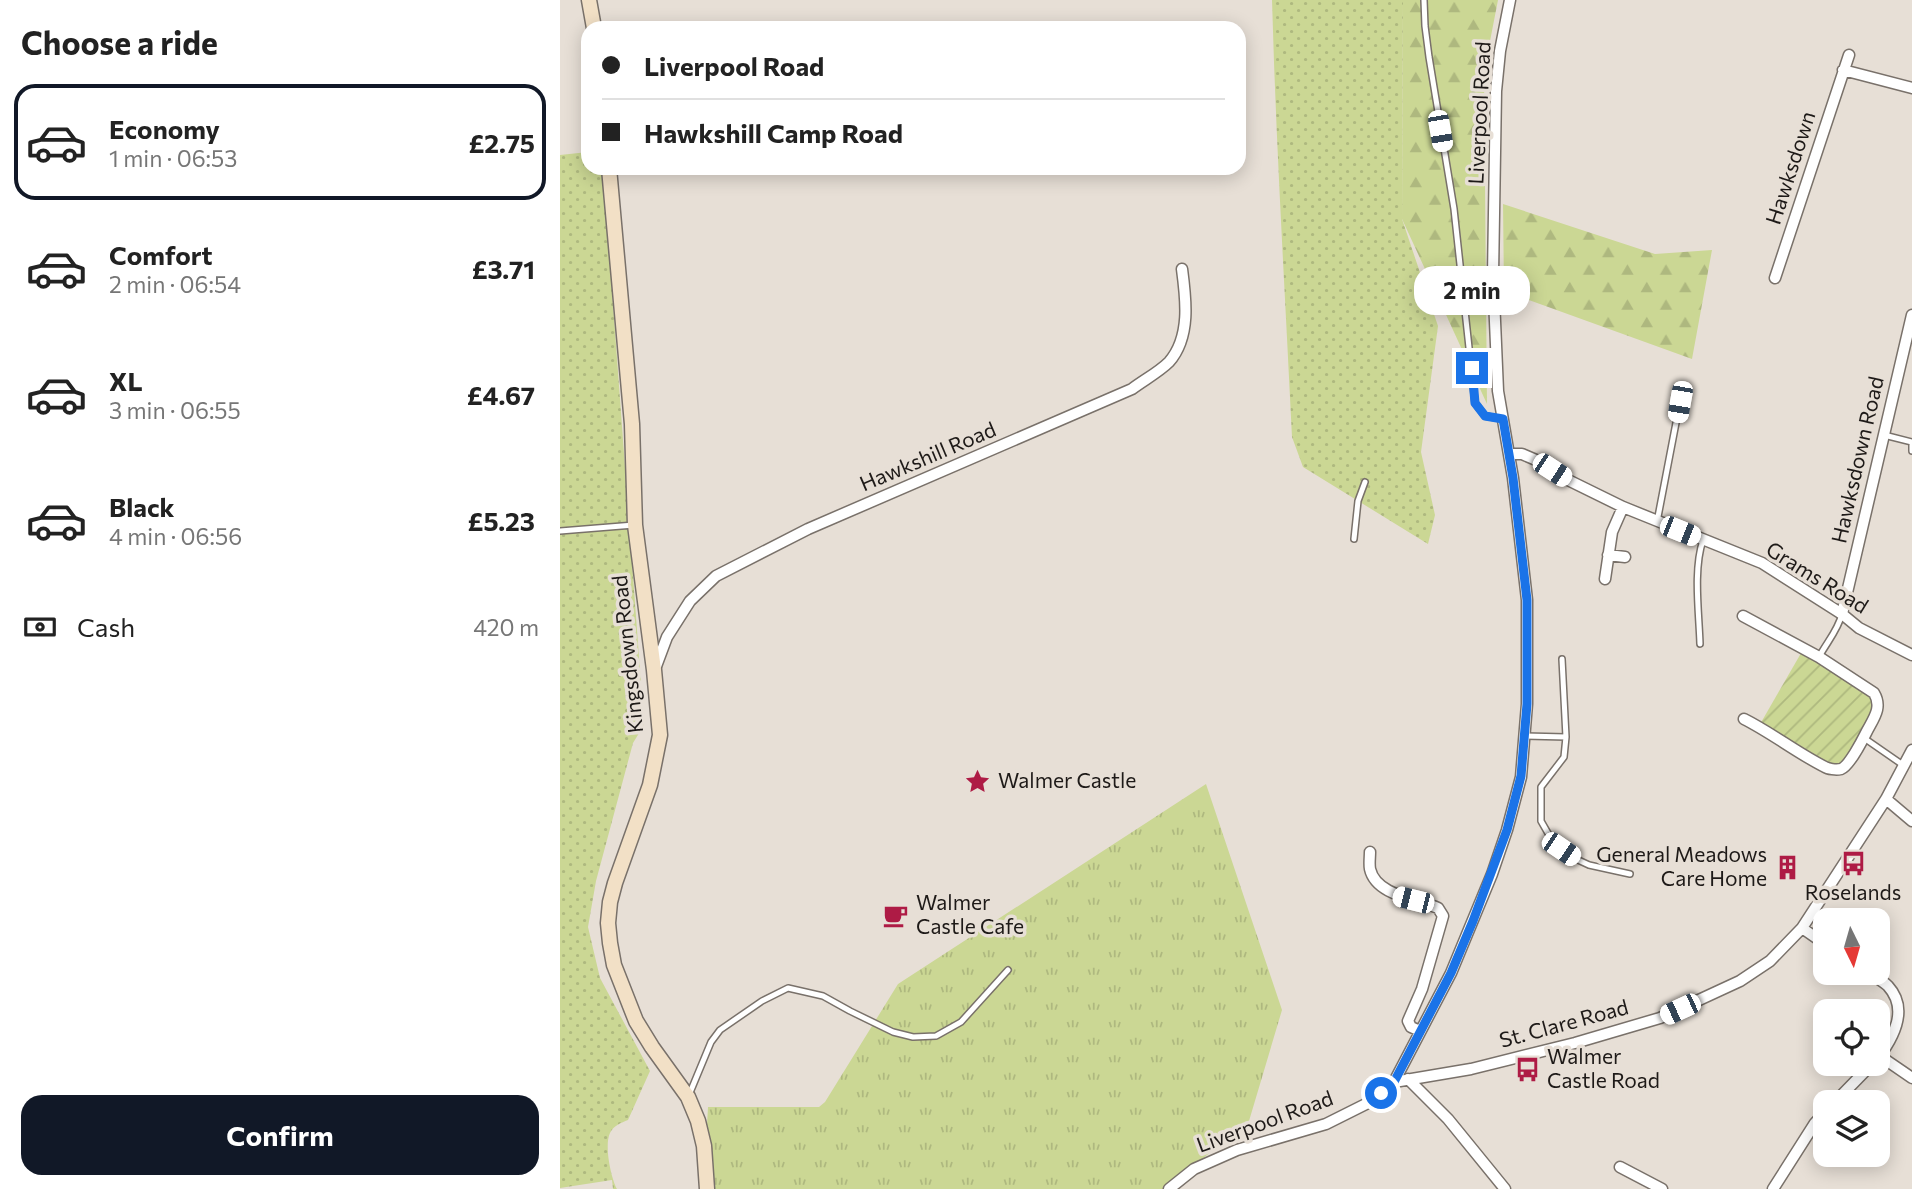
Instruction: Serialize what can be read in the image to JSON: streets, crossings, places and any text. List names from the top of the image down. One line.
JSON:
{"streets":{"street":["Liverpool Road","Hawksdown","Hawkshill Road","Hawksdown Road","Grams Road","Kingsdown Road","St. Clare Road"]},"crossings":[["Liverpool Road","Grams Road"],["Liverpool Road","St. Clare Road"],["Hawkshill Road","Kingsdown Road"],["Hawksdown Road","Grams Road"]],"places":{"place":["Walmer Castle"],"bus stop":["Roselands","Walmer Castle Road"],"building":["General Meadows Care Home"],"cafe":["Walmer Castle Cafe"]},"north":"bottom","page":{"heading":"Choose a ride","banner":["Liverpool Road","Hawkshill Camp Road"],"list":[{"name":"Economy","note":"1 min · 06:53","value":"£2.75"},{"name":"Comfort","note":"2 min · 06:54","value":"£3.71"},{"name":"XL","note":"3 min · 06:55","value":"£4.67"},{"name":"Black","note":"4 min · 06:56","value":"£5.23"}],"bubble":"2 min","pay":["Cash","420 m"],"buttons":"Confirm"}}
